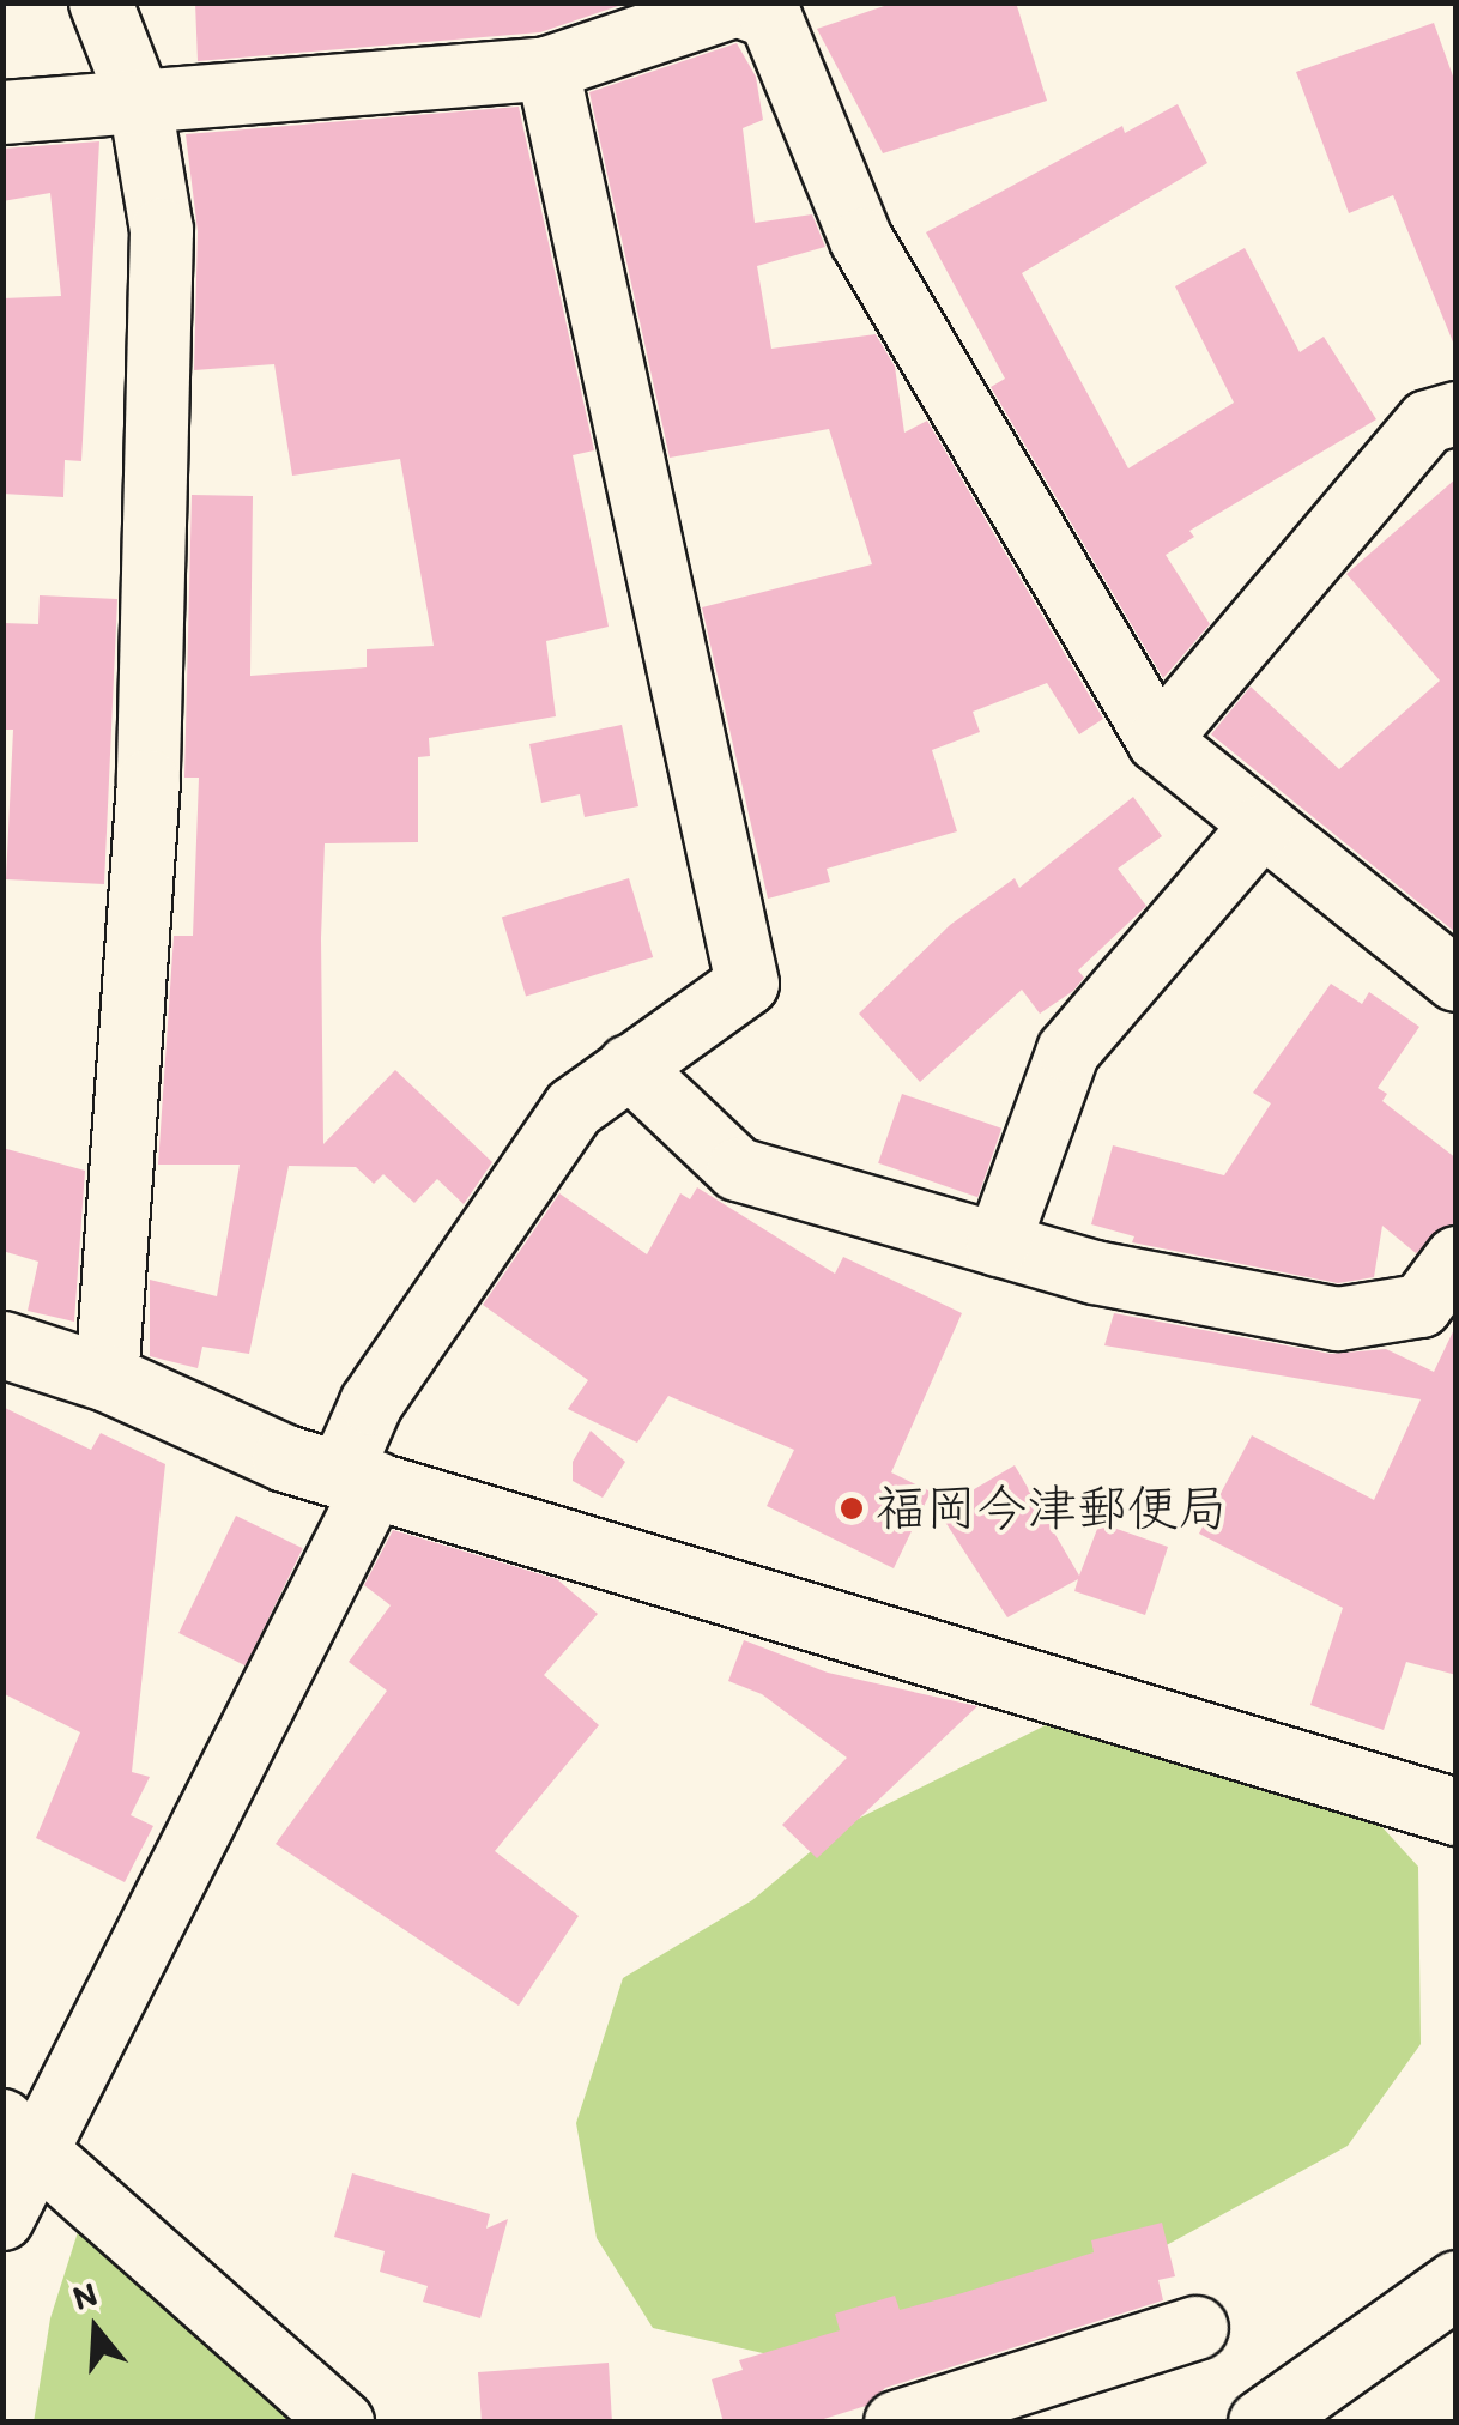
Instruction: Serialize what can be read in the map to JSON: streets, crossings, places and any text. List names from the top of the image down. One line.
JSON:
{"places":["福岡今津郵便局"],"north":"top"}
